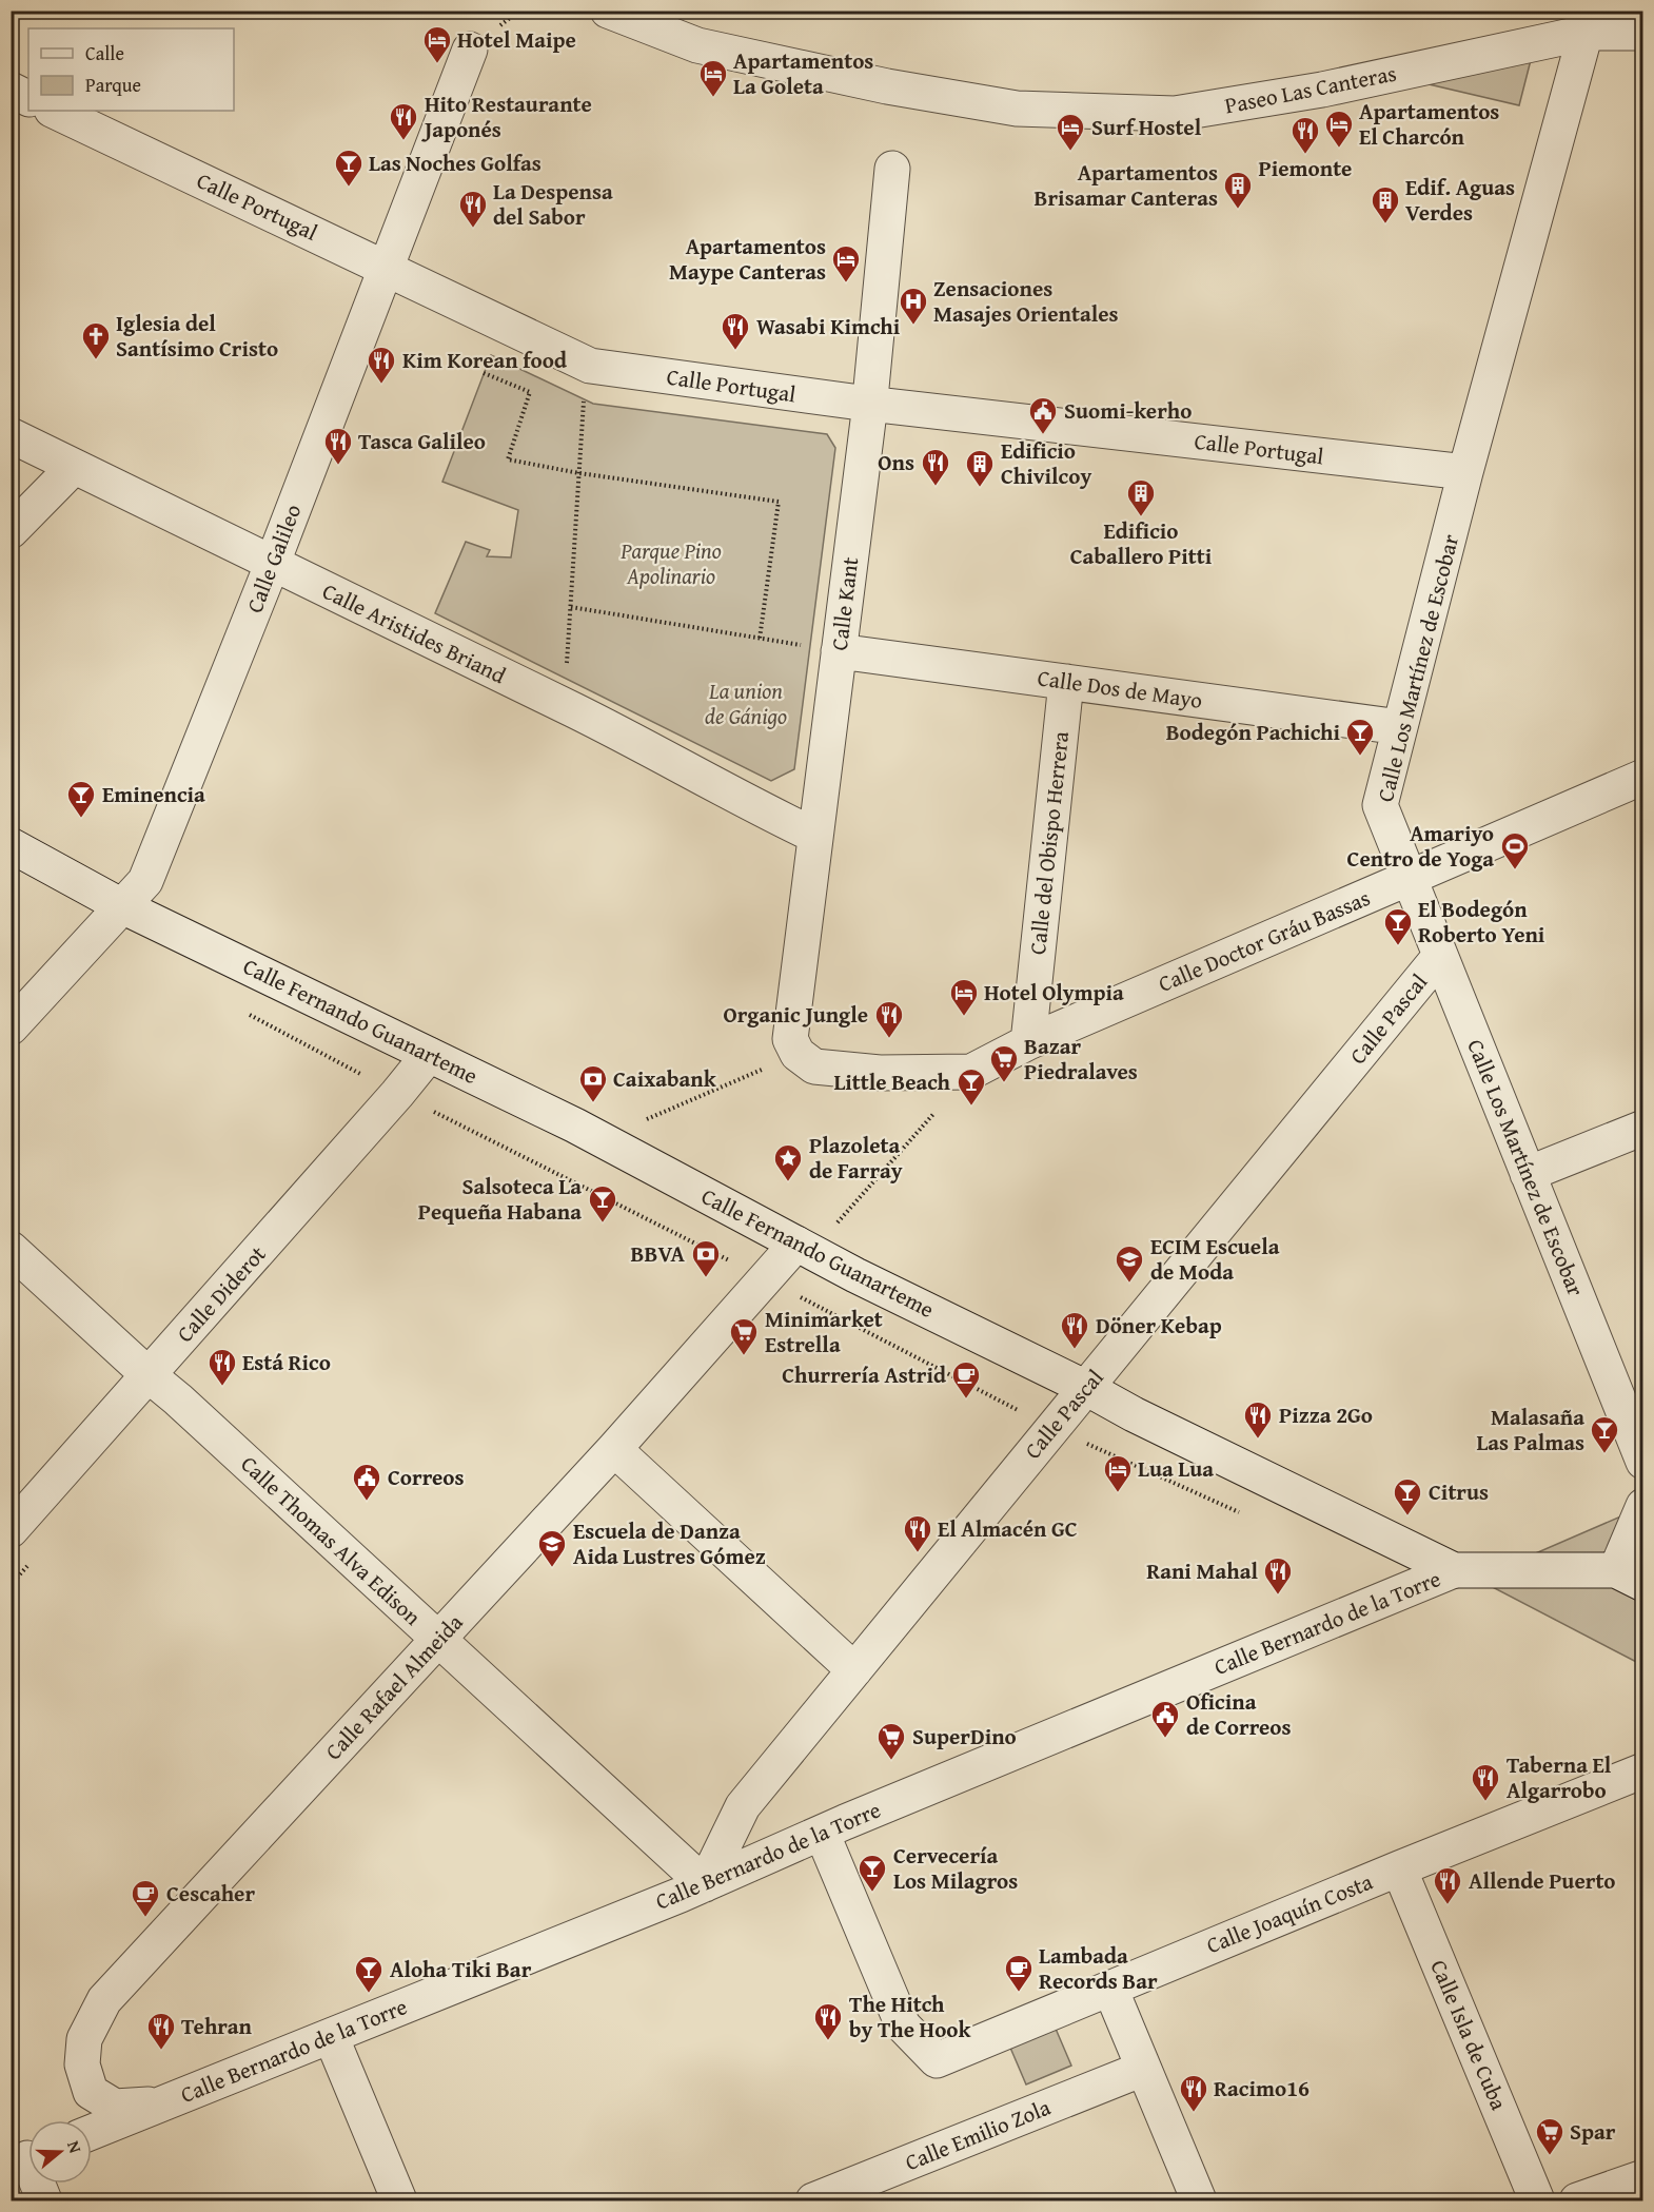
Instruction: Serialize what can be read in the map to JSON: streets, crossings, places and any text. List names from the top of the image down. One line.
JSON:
{"streets":{"street":["Paseo Las Canteras","Calle Portugal","Calle Galileo","Calle Kant","Calle Aristides Briand","Calle Los Martínez de Escobar","Calle Dos de Mayo","Calle del Obispo Herrera","Calle Doctor Gráu Bassas","Calle Pascal","Calle Fernando Guanarteme","Calle Diderot","Calle Thomas Alva Edison","Calle Bernardo de la Torre","Calle Rafael Almeida","Calle Joaquín Costa","Calle Isla de Cuba","Calle Emilio Zola"]},"crossings":[["Paseo Las Canteras","Calle Los Martínez de Escobar"],["Calle Portugal","Calle Galileo"],["Calle Portugal","Calle Kant"],["Calle Portugal","Calle Los Martínez de Escobar"],["Calle Galileo","Calle Aristides Briand"],["Calle Galileo","Calle Fernando Guanarteme"],["Calle Kant","Calle Aristides Briand"],["Calle Kant","Calle Dos de Mayo"],["Calle Kant","Calle Doctor Gráu Bassas"],["Calle Los Martínez de Escobar","Calle Dos de Mayo"],["Calle Los Martínez de Escobar","Calle Doctor Gráu Bassas"],["Calle Los Martínez de Escobar","Calle Pascal"],["Calle Dos de Mayo","Calle del Obispo Herrera"],["Calle del Obispo Herrera","Calle Doctor Gráu Bassas"],["Calle Pascal","Calle Fernando Guanarteme"],["Calle Pascal","Calle Thomas Alva Edison"],["Calle Pascal","Calle Bernardo de la Torre"],["Calle Fernando Guanarteme","Calle Diderot"],["Calle Fernando Guanarteme","Calle Bernardo de la Torre"],["Calle Fernando Guanarteme","Calle Rafael Almeida"],["Calle Diderot","Calle Thomas Alva Edison"],["Calle Thomas Alva Edison","Calle Bernardo de la Torre"],["Calle Thomas Alva Edison","Calle Rafael Almeida"],["Calle Bernardo de la Torre","Calle Rafael Almeida"],["Calle Bernardo de la Torre","Calle Joaquín Costa"],["Calle Joaquín Costa","Calle Isla de Cuba"]],"parks":["Parque Pino Apolinario","La union de Gánigo"],"places":{"hotel":["Hotel Maipe","Apartamentos La Goleta","Apartamentos El Charcón","Surf Hostel","Apartamentos Maype Canteras","Hotel Olympia","Lua Lua"],"restaurant":["Hito Restaurante Japonés","Piemonte","La Despensa del Sabor","Wasabi Kimchi","Kim Korean food","Tasca Galileo","Ons","Organic Jungle","Döner Kebap","Está Rico","Pizza 2Go","El Almacén GC","Rani Mahal","Taberna El Algarrobo","Allende Puerto","The Hitch by The Hook","Tehran","Racimo16"],"bar":["Las Noches Golfas","Bodegón Pachichi","Eminencia","El Bodegón Roberto Yeni","Little Beach","Salsoteca La Pequeña Habana","Malasaña Las Palmas","Citrus","Cervecería Los Milagros","Aloha Tiki Bar"],"building":["Apartamentos Brisamar Canteras","Edif. Aguas Verdes","Edificio Chivilcoy","Edificio Caballero Pitti"],"hospital":["Zensaciones Masajes Orientales"],"church":["Iglesia del Santísimo Cristo"],"public building":["Suomi-kerho","Correos","Oficina de Correos"],"sports":["Amariyo Centro de Yoga"],"supermarket":["Bazar Piedralaves","Minimarket Estrella","SuperDino","Spar"],"bank":["Caixabank","BBVA"],"place":["Plazoleta de Farray"],"school or university":["ECIM Escuela de Moda","Escuela de Danza Aida Lustres Gómez"],"cafe":["Churrería Astrid","Cescaher","Lambada Records Bar"]},"legend":["Calle","Parque"],"north":"right"}
